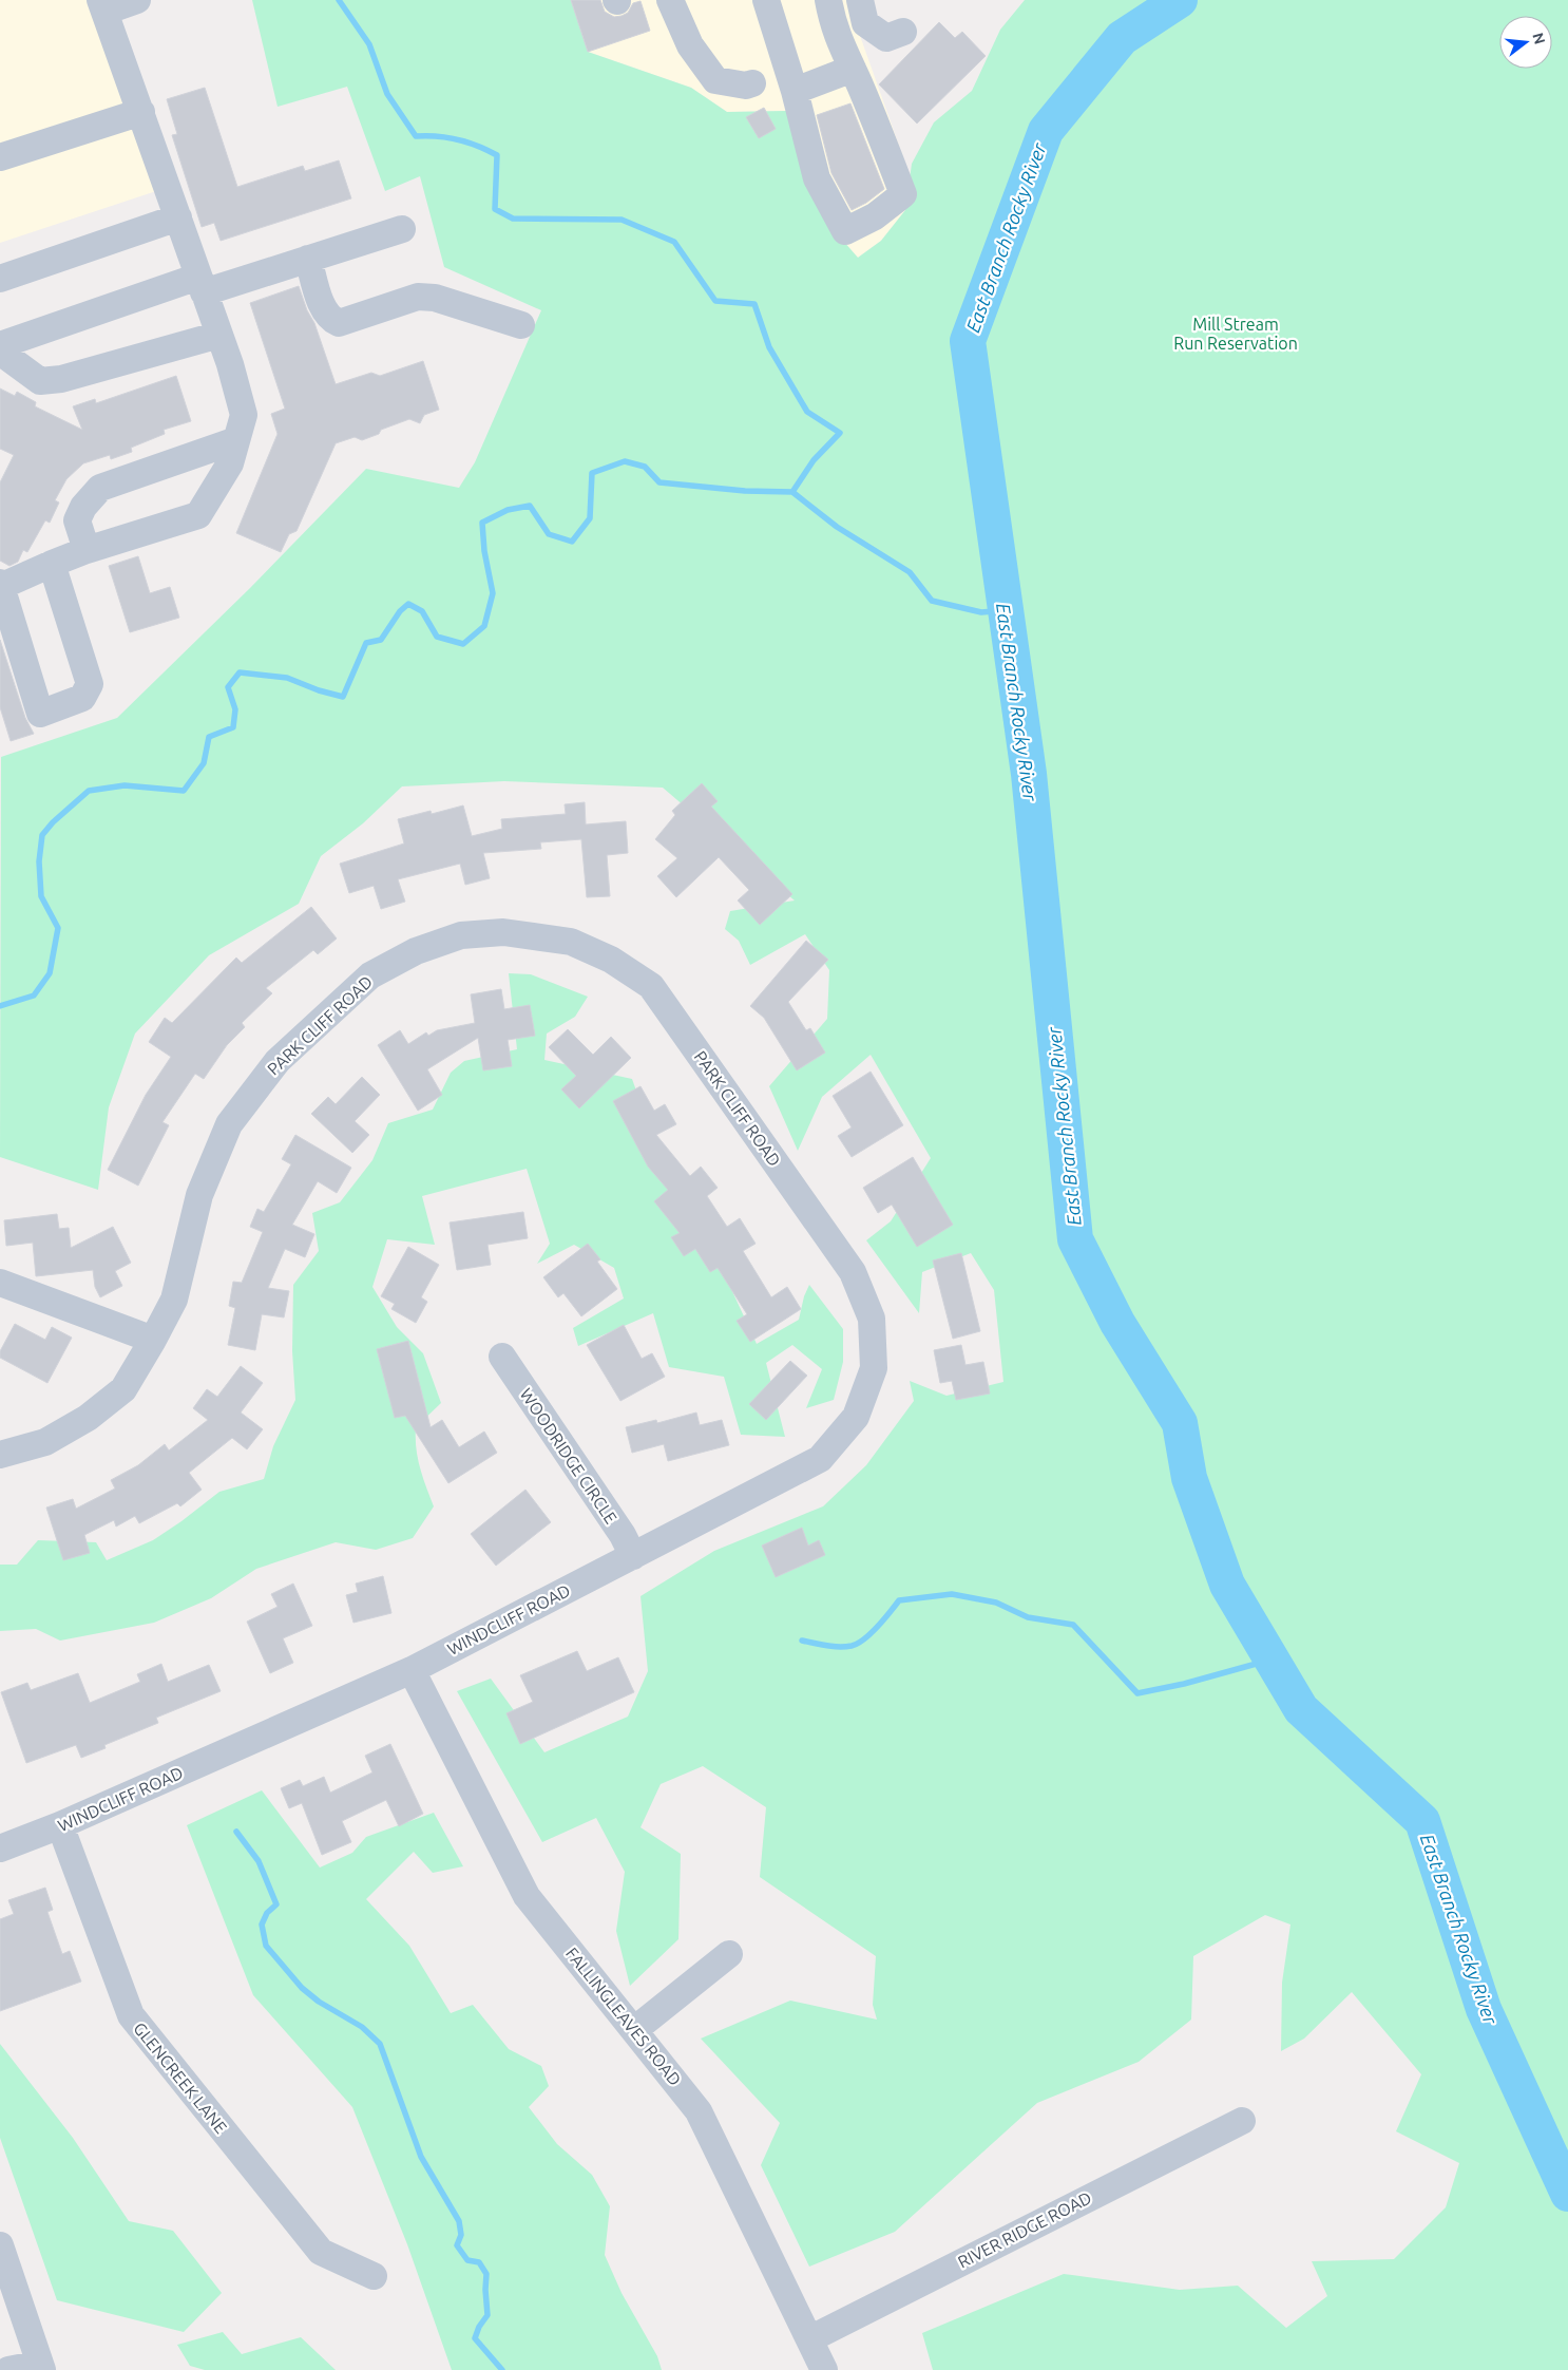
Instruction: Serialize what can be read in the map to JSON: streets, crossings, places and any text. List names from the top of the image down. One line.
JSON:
{"streets":{"street":["PARK CLIFF ROAD","WOODRIDGE CIRCLE","WINDCLIFF ROAD","FALLINGLEAVES ROAD","GLENCREEK LANE","RIVER RIDGE ROAD"]},"crossings":[["PARK CLIFF ROAD","WINDCLIFF ROAD"],["WOODRIDGE CIRCLE","WINDCLIFF ROAD"],["WINDCLIFF ROAD","FALLINGLEAVES ROAD"],["WINDCLIFF ROAD","GLENCREEK LANE"],["FALLINGLEAVES ROAD","RIVER RIDGE ROAD"]],"water":["East Branch Rocky River"],"parks":["Mill Stream Run Reservation"],"north":"right"}
